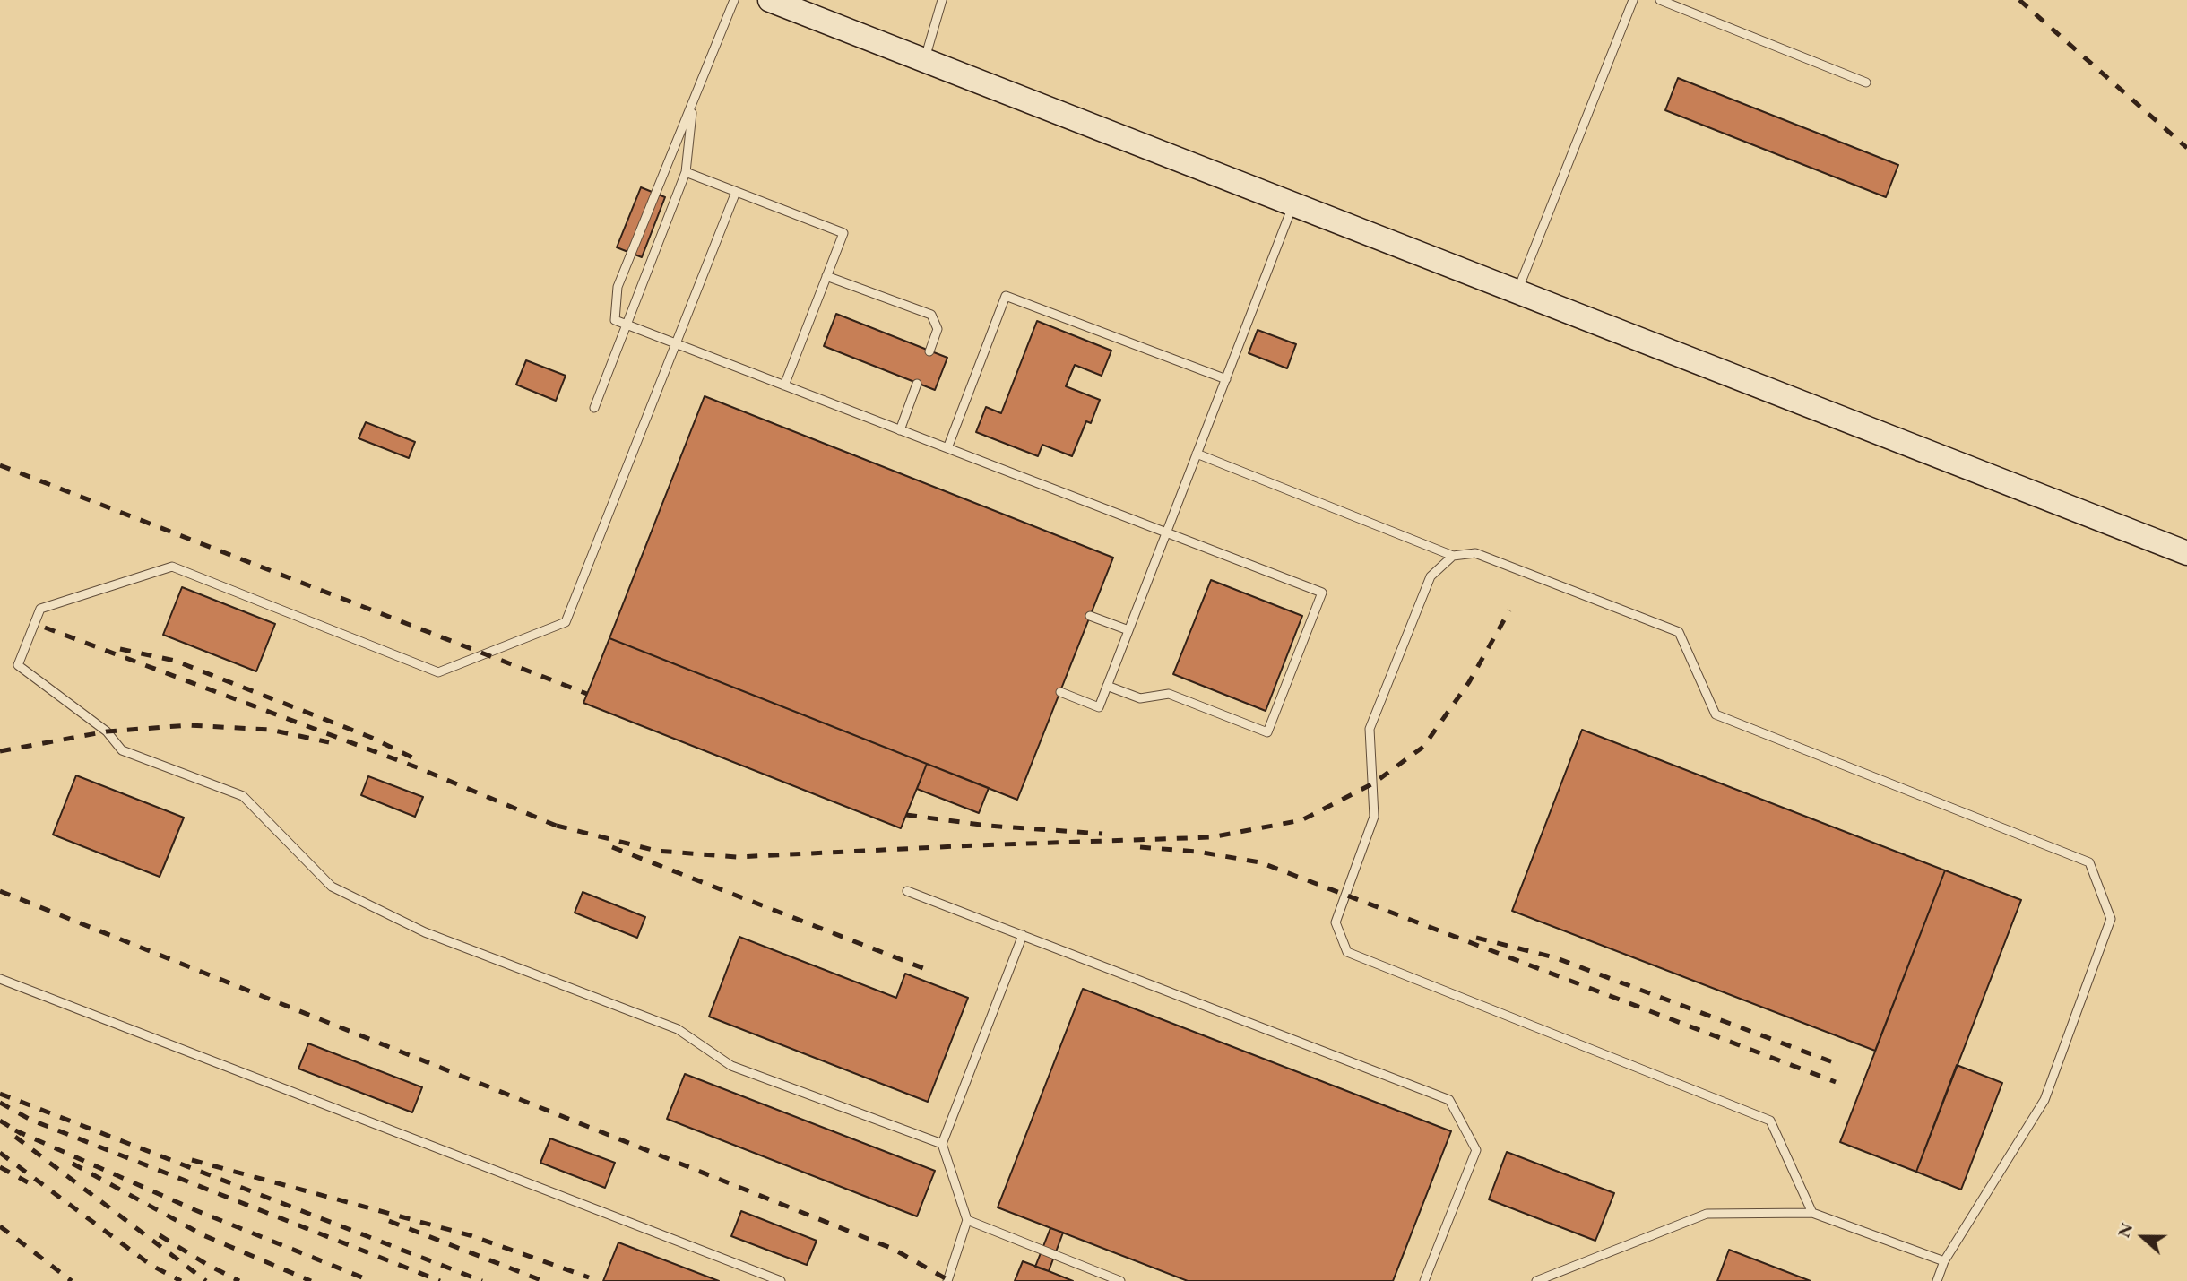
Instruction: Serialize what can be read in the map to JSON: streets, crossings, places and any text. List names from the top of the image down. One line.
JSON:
{"north":"left"}
